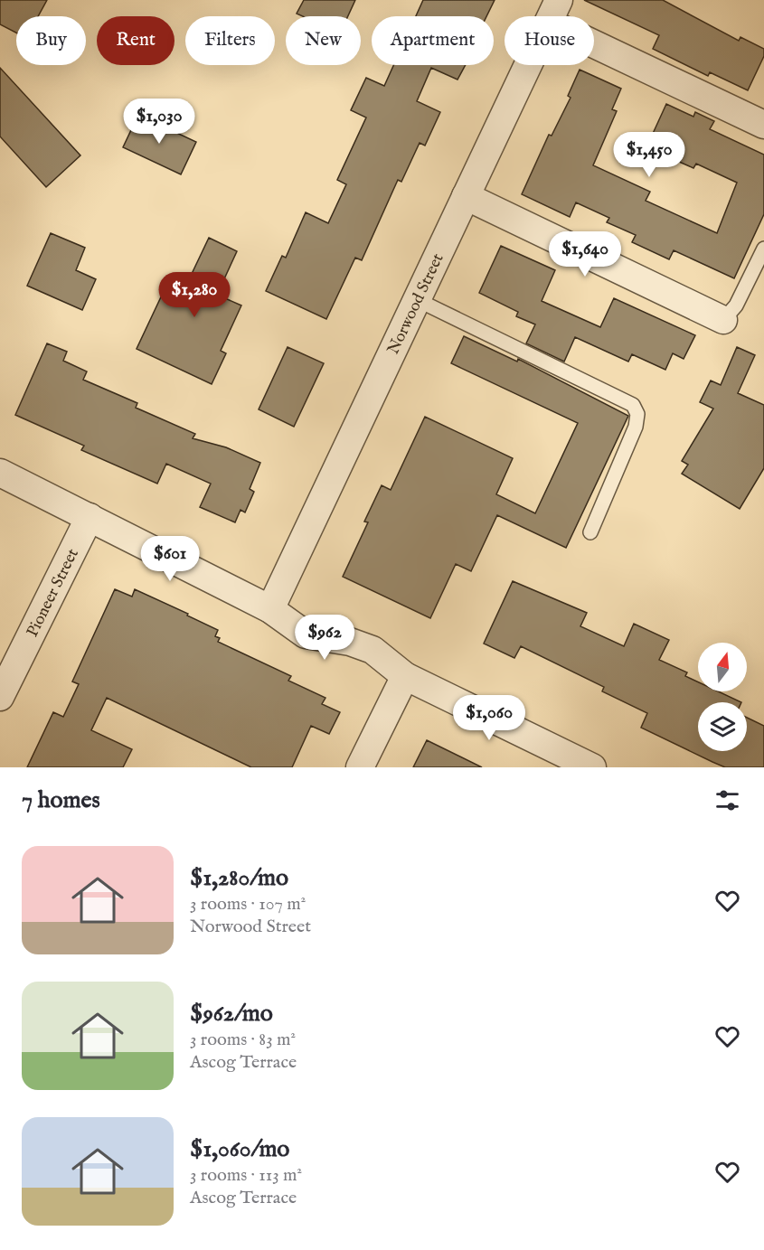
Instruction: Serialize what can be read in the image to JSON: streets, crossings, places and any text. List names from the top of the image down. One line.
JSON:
{"streets":{"street":["Norwood Street","Pioneer Street"]},"north":"top","page":{"chip":["Buy","Rent","Filters","New","Apartment","House"],"price":["$1,030","$1,450","$1,640","$1,280","$601","$962","$1,060"],"heading":"7 homes","list":[{"name":"$1,280/mo","note":"3 rooms · 107 m² · Norwood Street"},{"name":"$962/mo","note":"3 rooms · 83 m² · Ascog Terrace"},{"name":"$1,060/mo","note":"3 rooms · 113 m² · Ascog Terrace"}]}}
